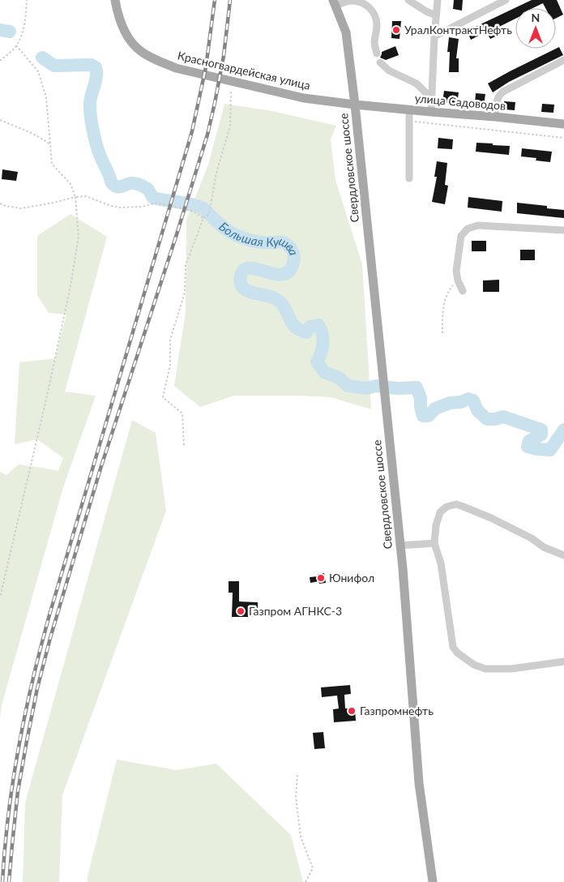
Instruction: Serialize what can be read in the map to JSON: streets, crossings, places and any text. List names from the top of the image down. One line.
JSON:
{"streets":{"main road":["Красногвардейская улица","улица Садоводов","Свердловское шоссе"]},"crossings":[["Красногвардейская улица","улица Садоводов"],["Красногвардейская улица","Свердловское шоссе"],["улица Садоводов","Свердловское шоссе"]],"water":["Большая Кушва"],"places":["УралКонтрактНефть","Юнифол","Газпром АГНКС-3","Газпромнефть"],"north":"top"}
